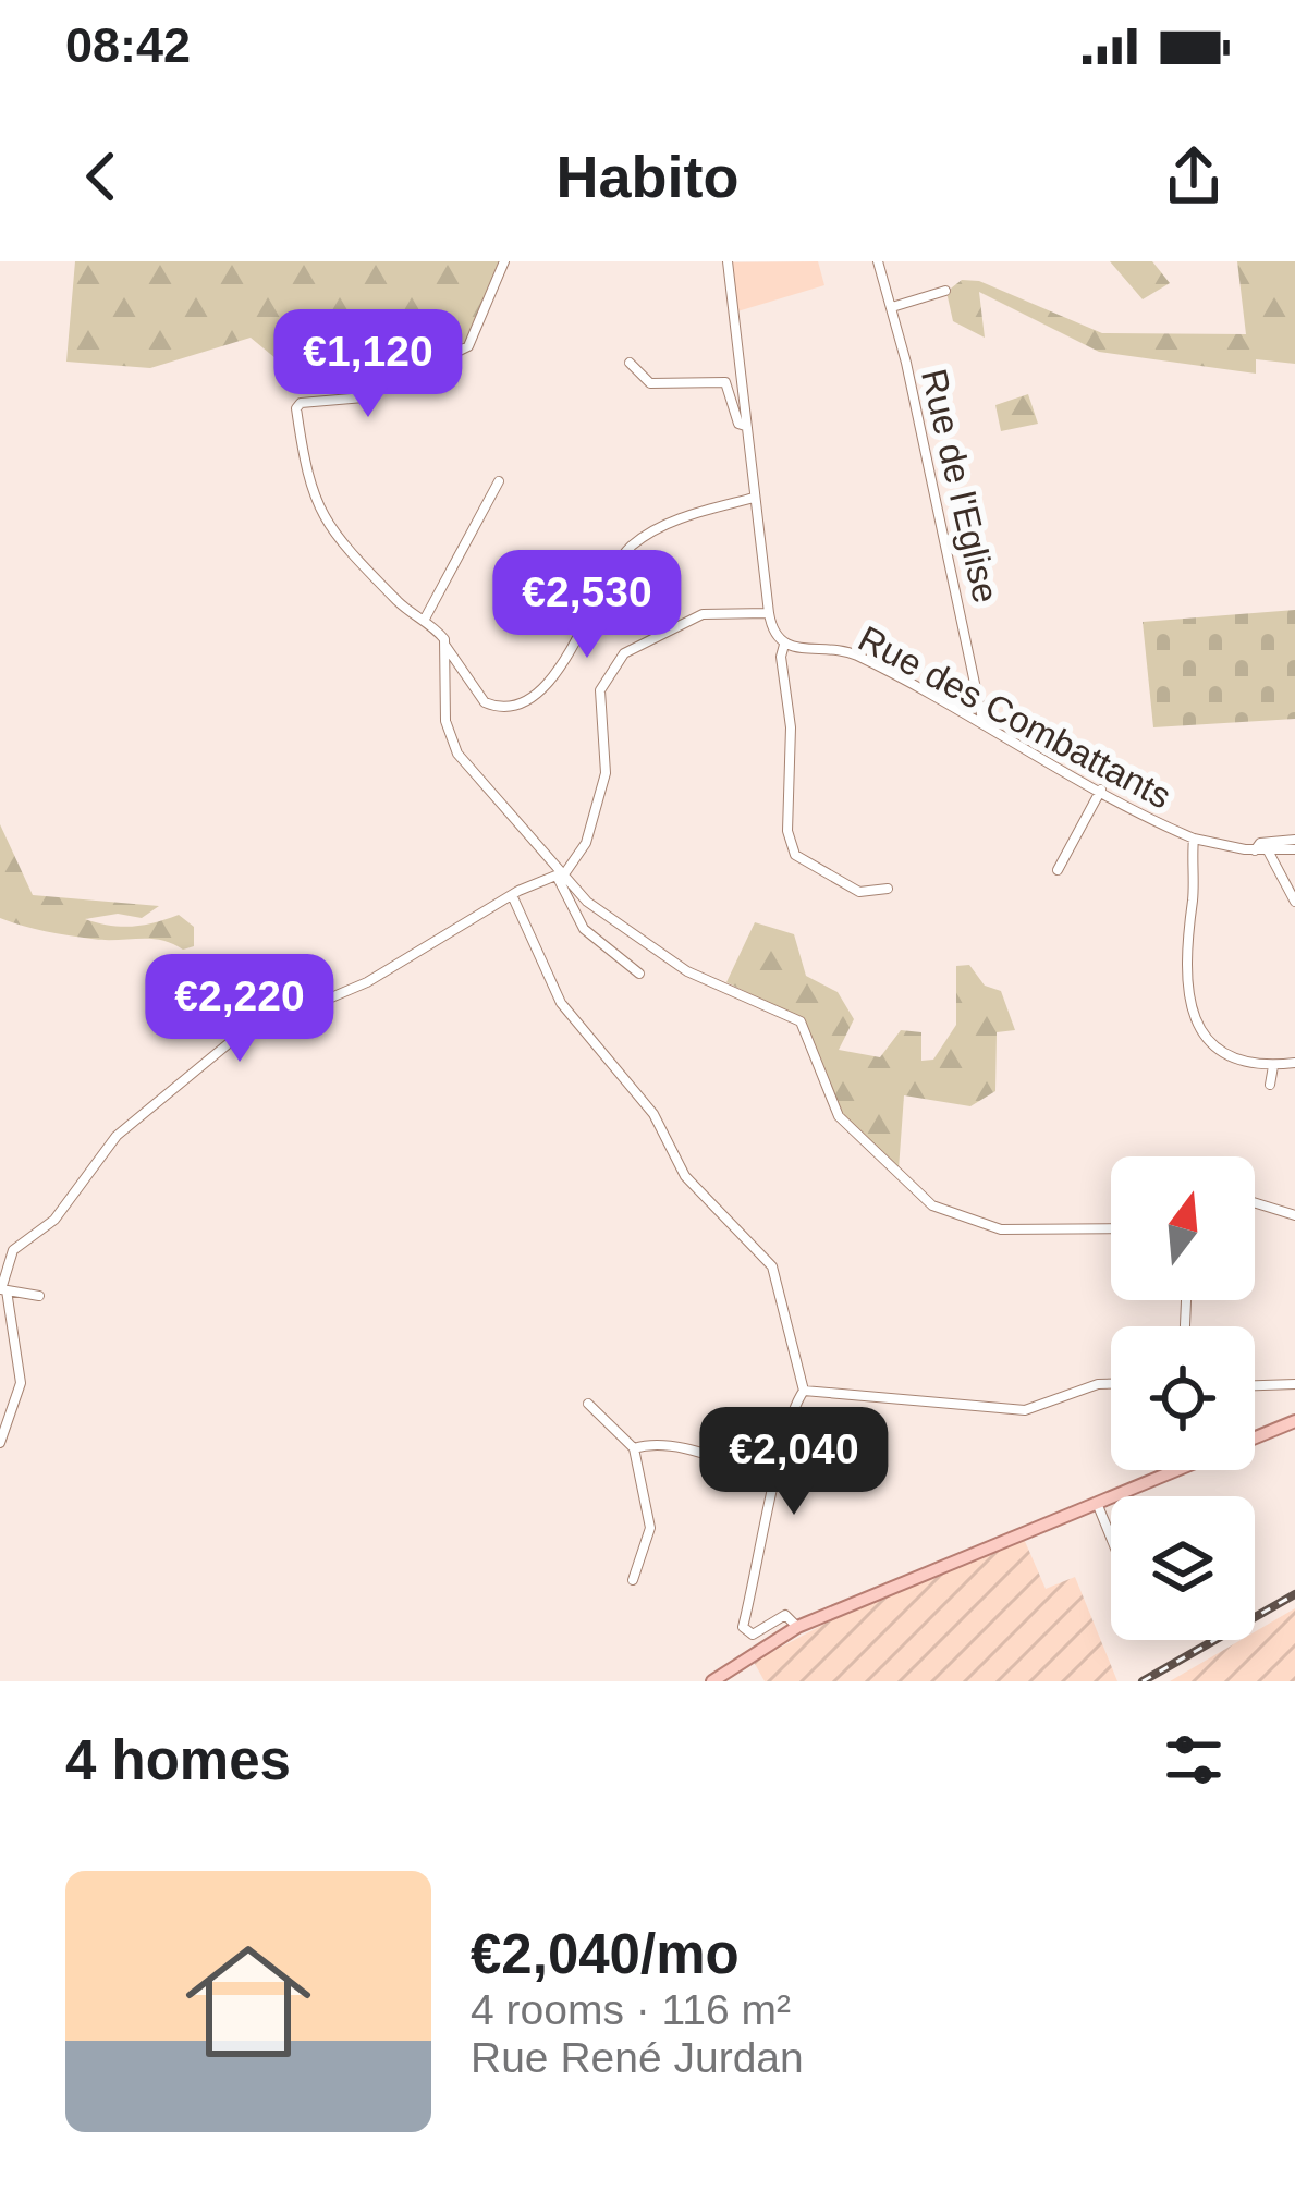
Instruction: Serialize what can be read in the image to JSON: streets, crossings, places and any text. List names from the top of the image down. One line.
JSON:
{"streets":{"street":["Rue de l'Eglise","Rue des Combattants"]},"crossings":[["Rue de l'Eglise","Rue des Combattants"]],"north":"top","page":{"status":"08:42","header":"Habito","price":["€1,120","€2,530","€2,220","€2,040"],"heading":"4 homes","list":[{"name":"€2,040/mo","note":"4 rooms · 116 m² · Rue René Jurdan"}]}}
